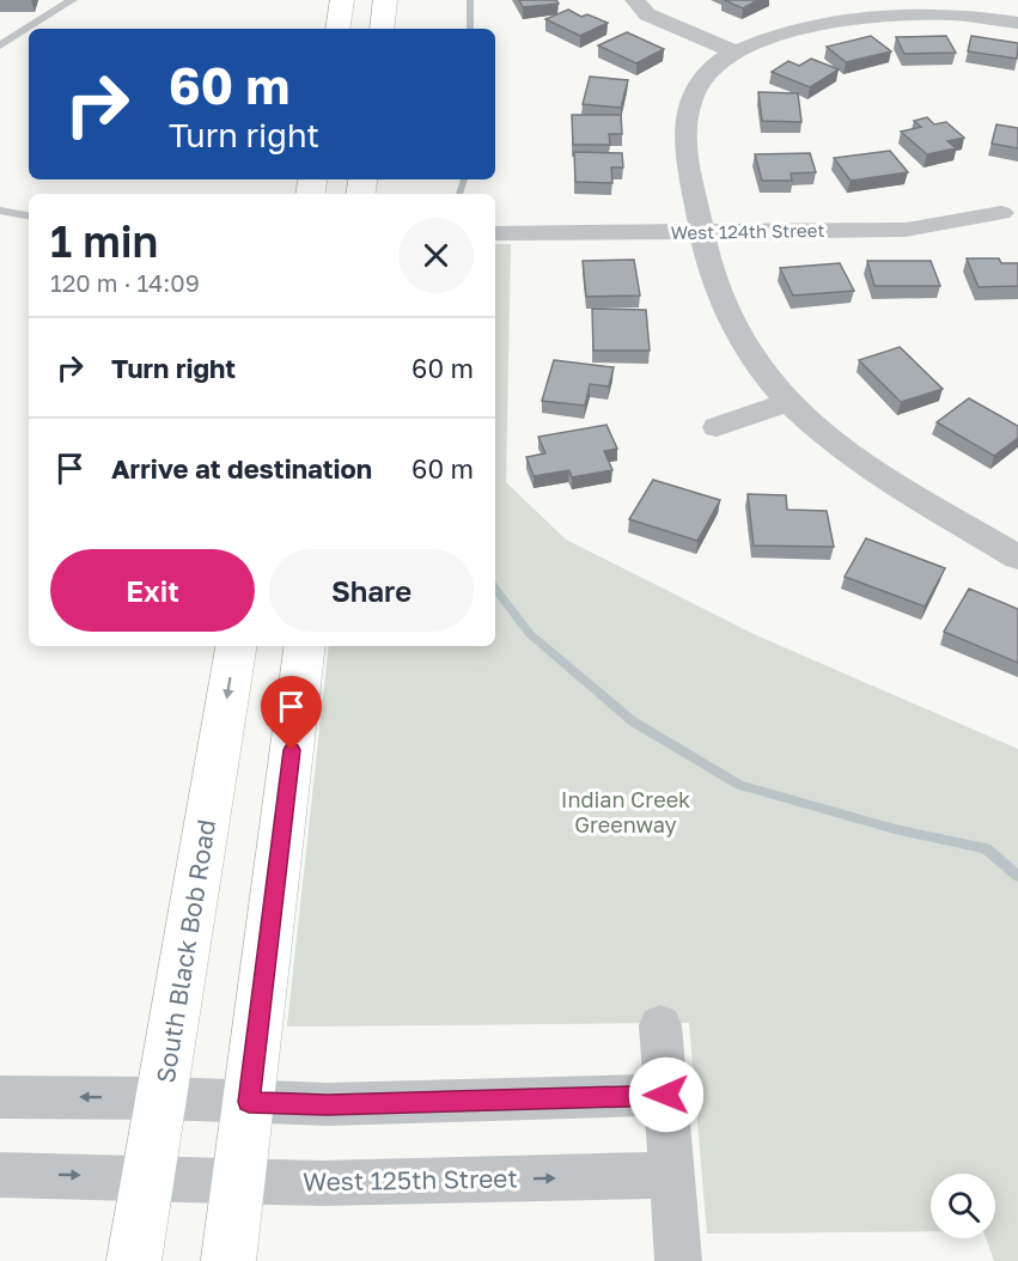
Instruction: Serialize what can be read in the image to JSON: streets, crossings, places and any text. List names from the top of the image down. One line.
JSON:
{"streets":{"main road":["South Black Bob Road"],"street":["West 124th Street","West 125th Street"]},"crossings":[["South Black Bob Road","West 125th Street"]],"parks":["Indian Creek Greenway"],"page":{"turn":["60 m","Turn right"],"heading":["1 min","120 m · 14:09"],"list":[{"name":"Turn right","value":"60 m"},{"name":"Arrive at destination","value":"60 m"}],"buttons":["Exit","Share"]}}
